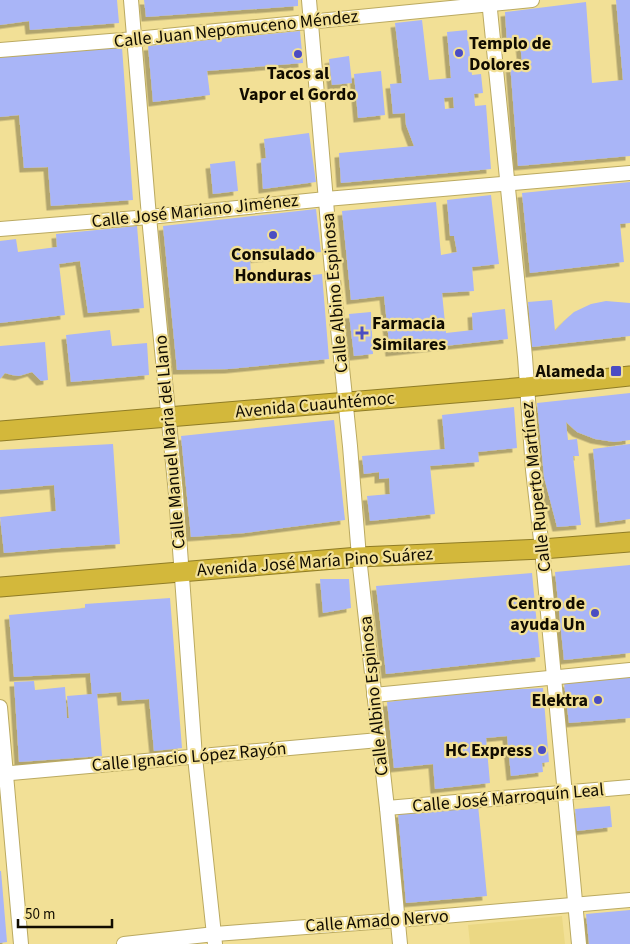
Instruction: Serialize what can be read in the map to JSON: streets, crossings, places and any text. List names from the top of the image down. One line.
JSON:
{"streets":{"highway":["Avenida Cuauhtémoc","Avenida José María Pino Suárez"],"street":["Calle Juan Nepomuceno Méndez","Calle José Mariano Jiménez","Calle Albino Espinosa","Calle Manuel Maria del Llano","Calle Ruperto Martínez","Calle Ignacio López Rayón","Calle José Marroquín Leal","Calle Amado Nervo"]},"crossings":[["Calle Juan Nepomuceno Méndez","Calle Albino Espinosa"],["Calle Juan Nepomuceno Méndez","Calle Manuel Maria del Llano"],["Calle Juan Nepomuceno Méndez","Calle Ruperto Martínez"],["Calle José Mariano Jiménez","Calle Albino Espinosa"],["Calle José Mariano Jiménez","Calle Manuel Maria del Llano"],["Calle José Mariano Jiménez","Calle Ruperto Martínez"],["Calle Albino Espinosa","Avenida Cuauhtémoc"],["Calle Albino Espinosa","Avenida José María Pino Suárez"],["Calle Albino Espinosa","Calle Ignacio López Rayón"],["Calle Albino Espinosa","Calle José Marroquín Leal"],["Calle Albino Espinosa","Calle Amado Nervo"],["Avenida Cuauhtémoc","Calle Manuel Maria del Llano"],["Avenida Cuauhtémoc","Calle Ruperto Martínez"],["Calle Manuel Maria del Llano","Avenida José María Pino Suárez"],["Calle Manuel Maria del Llano","Calle Ignacio López Rayón"],["Calle Manuel Maria del Llano","Calle Amado Nervo"],["Calle Ruperto Martínez","Avenida José María Pino Suárez"],["Calle Ruperto Martínez","Calle José Marroquín Leal"],["Calle Ruperto Martínez","Calle Amado Nervo"]],"places":{"other":["Templo de Dolores","Tacos al Vapor el Gordo","Consulado Honduras","Centro de ayuda Un","Elektra","HC Express"],"health":["Farmacia Similares"],"transit":["Alameda"]},"scale_bar":"50 m"}
